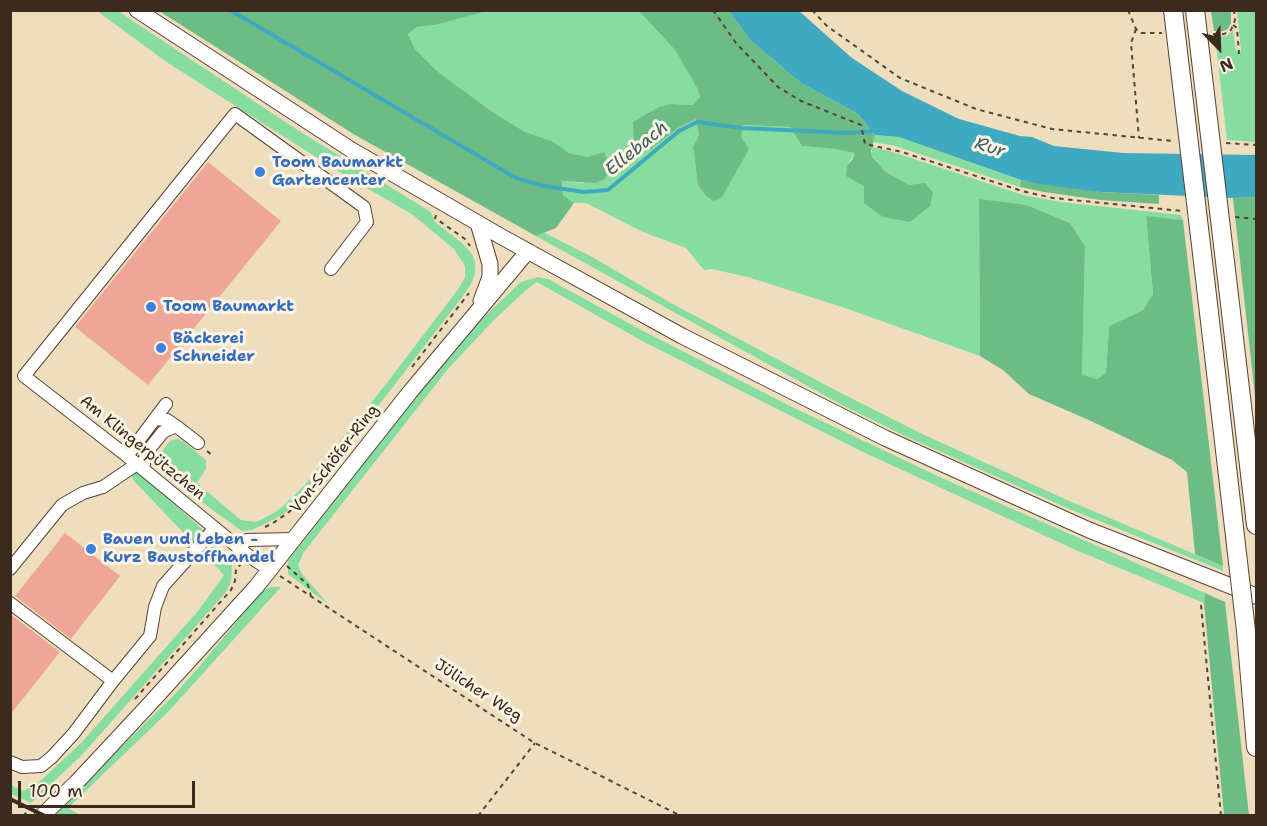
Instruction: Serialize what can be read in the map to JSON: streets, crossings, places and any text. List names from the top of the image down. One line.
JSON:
{"streets":{"main road":["Von-Schöfer-Ring"],"street":["Am Klingerpützchen"],"path":["Jülicher Weg"]},"crossings":[["Am Klingerpützchen","Von-Schöfer-Ring"],["Am Klingerpützchen","Jülicher Weg"],["Von-Schöfer-Ring","Jülicher Weg"]],"water":["Rur","Ellebach"],"places":["Toom Baumarkt Gartencenter","Toom Baumarkt","Bäckerei Schneider","Bauen und Leben - Kurz Baustoffhandel"],"scale_bar":"100 m","north":"bottom right"}
